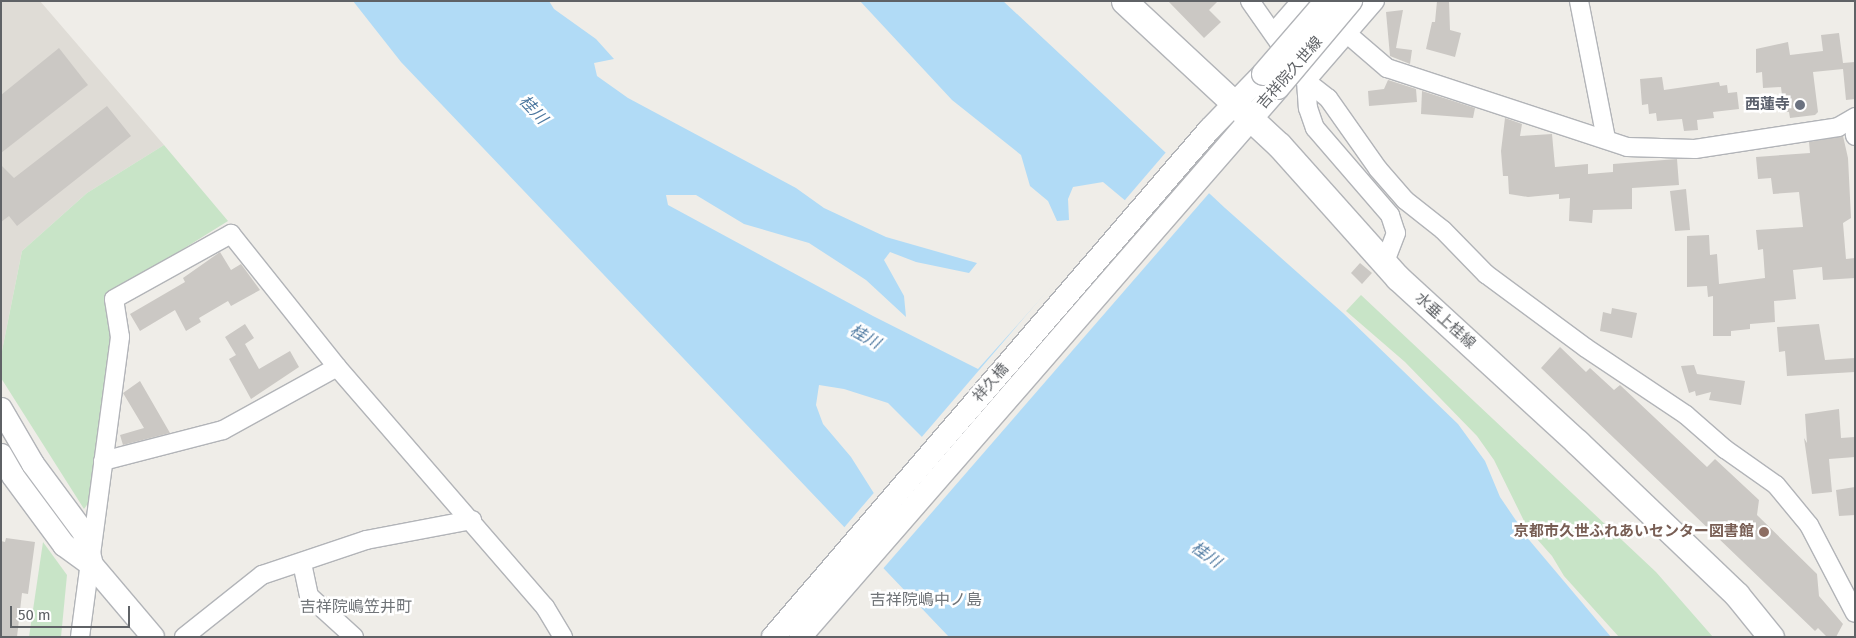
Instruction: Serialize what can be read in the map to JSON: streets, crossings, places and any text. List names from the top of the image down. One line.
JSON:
{"streets":{"main road":["水垂上桂線"],"street":["吉祥院久世線","祥久橋"]},"crossings":[["吉祥院久世線","水垂上桂線"],["吉祥院久世線","祥久橋"]],"districts":["吉祥院嶋中ノ島","吉祥院嶋笠井町"],"water":["桂川"],"places":["西蓮寺","京都市久世ふれあいセンター図書館"],"scale_bar":"50 m"}
